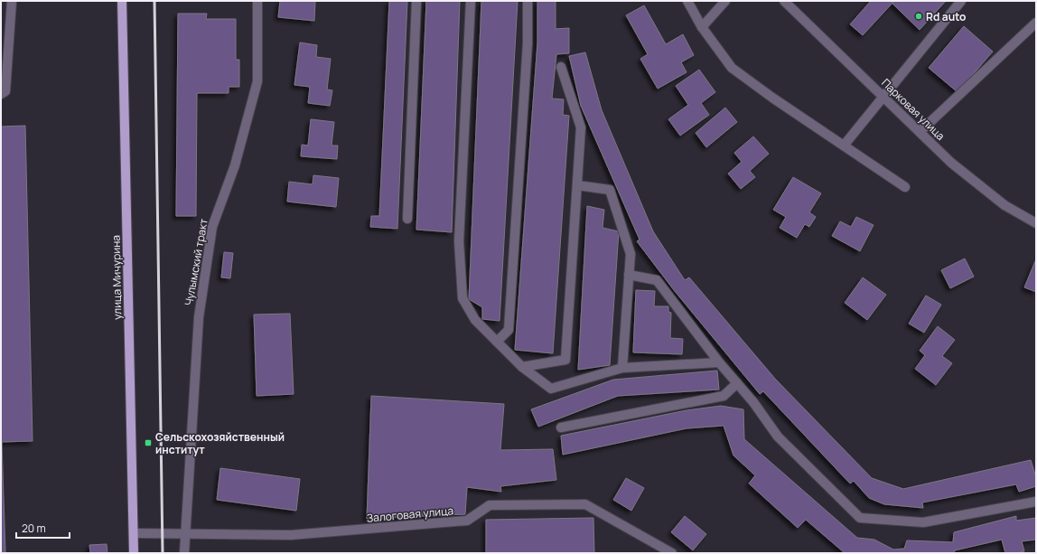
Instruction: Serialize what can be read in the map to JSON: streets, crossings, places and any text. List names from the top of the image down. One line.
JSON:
{"streets":{"main road":["улица Мичурина"],"street":["Парковая улица","Чулымский тракт","Залоговая улица"]},"crossings":[["Чулымский тракт","Залоговая улица"],["улица Мичурина","Залоговая улица"]],"places":{"other":["Rd auto"],"transit":["Сельскохозяйственный институт"]},"scale_bar":"20 m"}
